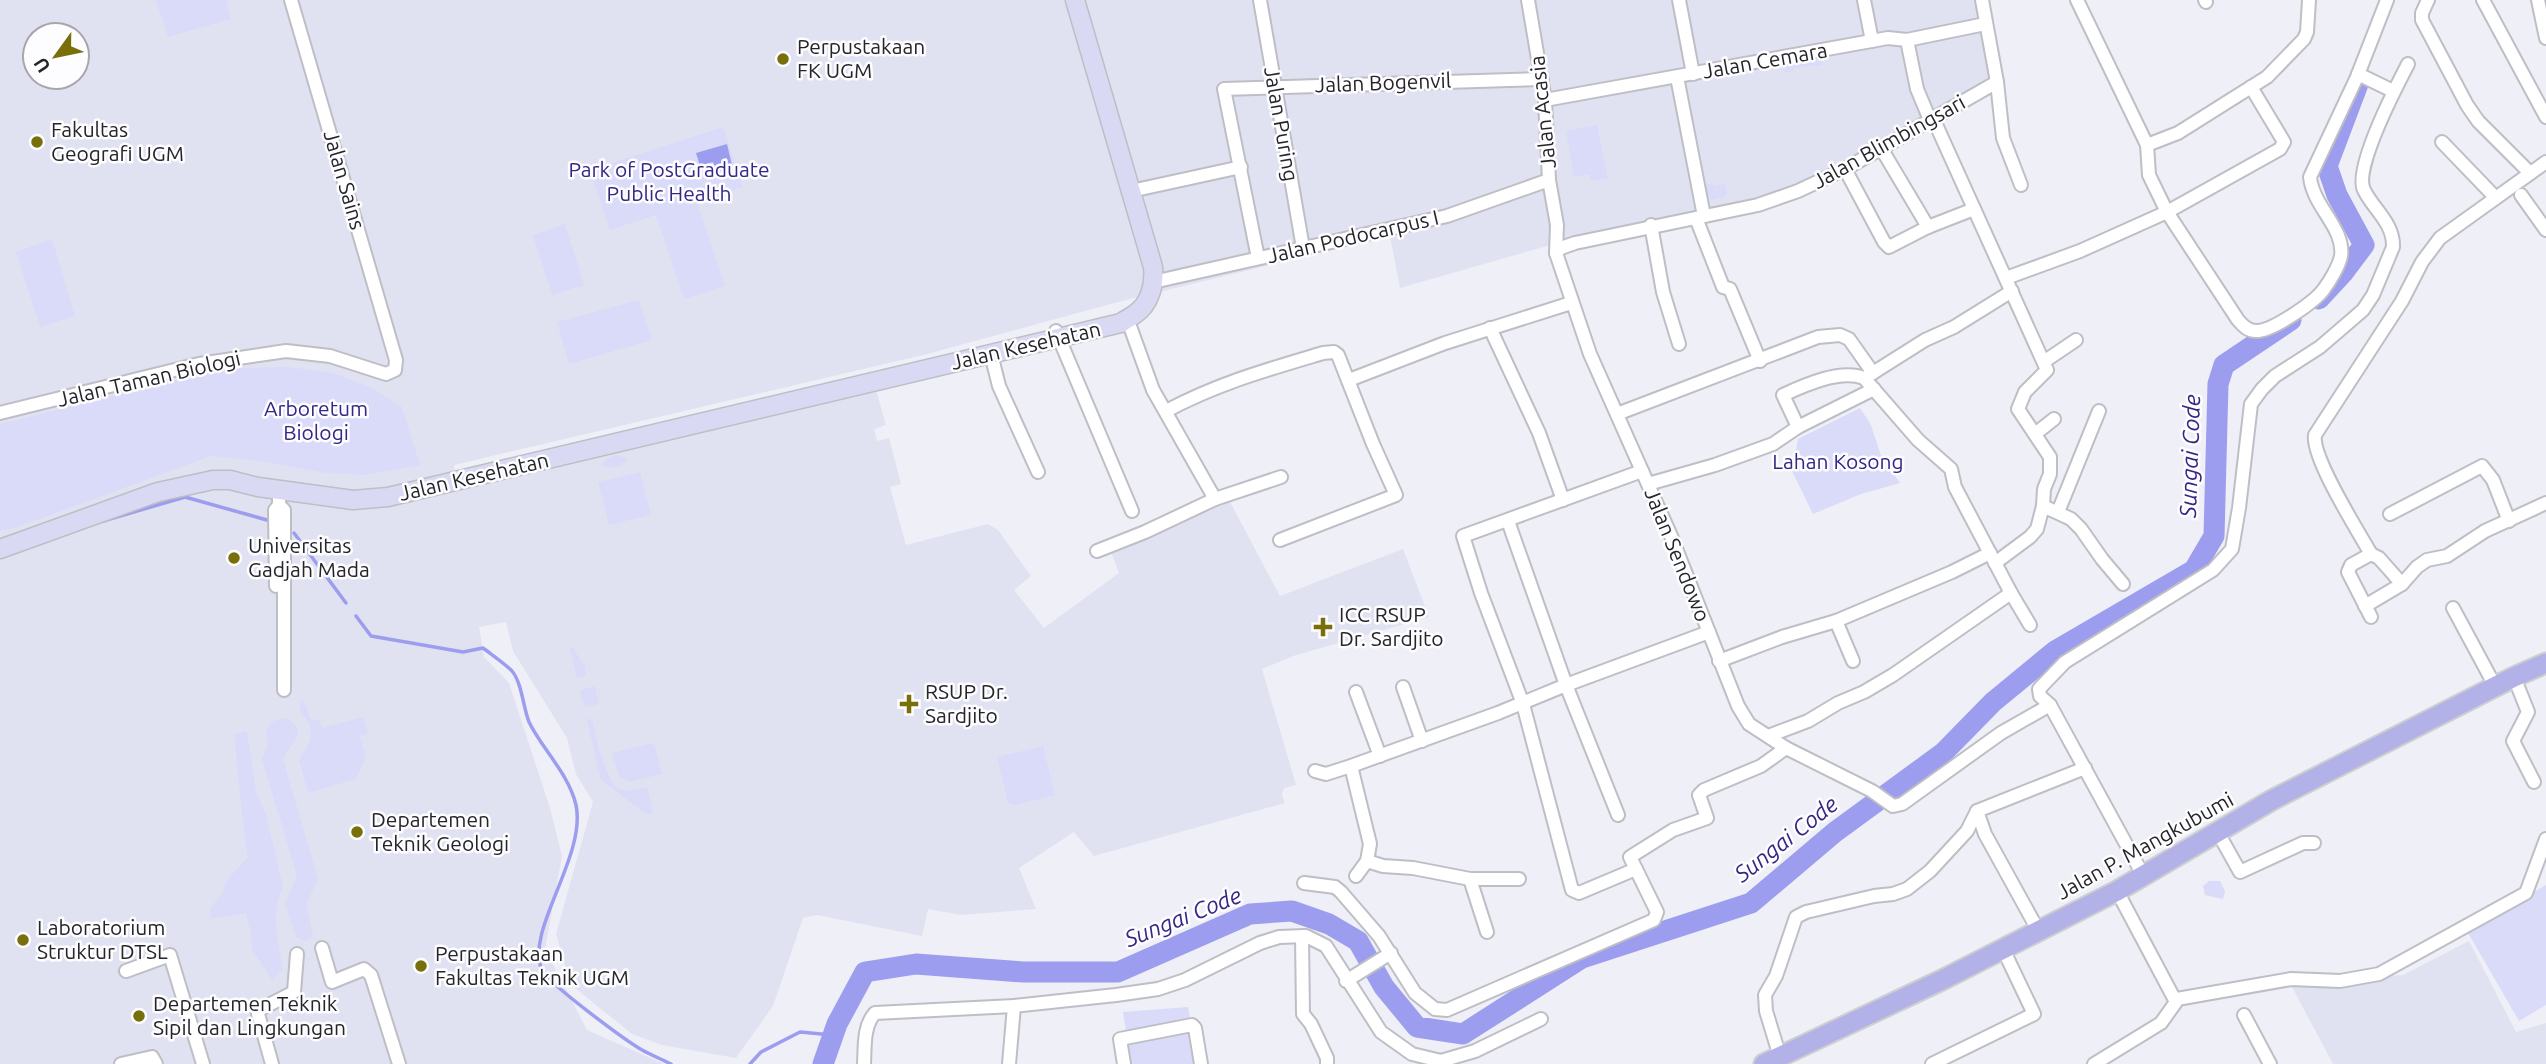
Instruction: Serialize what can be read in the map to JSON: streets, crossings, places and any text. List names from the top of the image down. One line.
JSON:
{"streets":{"main road":["Jalan P. Mangkubumi"],"street":["Jalan Cemara","Jalan Bogenvil","Jalan Acasia","Jalan Puring","Jalan Blimbingsari","Jalan Sains","Jalan Podocarpus I","Jalan Kesehatan","Jalan Taman Biologi","Jalan Sendowo"]},"crossings":[["Jalan Cemara","Jalan Acasia"],["Jalan Bogenvil","Jalan Acasia"],["Jalan Bogenvil","Jalan Puring"],["Jalan Acasia","Jalan Blimbingsari"],["Jalan Acasia","Jalan Podocarpus I"],["Jalan Acasia","Jalan Sendowo"],["Jalan Puring","Jalan Podocarpus I"],["Jalan Blimbingsari","Jalan Sendowo"],["Jalan Sains","Jalan Taman Biologi"]],"water":["Sungai Code"],"parks":["Park of PostGraduate Public Health","Arboretum Biologi","Lahan Kosong"],"places":{"other":["Perpustakaan FK UGM","Fakultas Geografi UGM","Universitas Gadjah Mada","Departemen Teknik Geologi","Laboratorium Struktur DTSL","Perpustakaan Fakultas Teknik UGM","Departemen Teknik Sipil dan Lingkungan"],"health":["ICC RSUP Dr. Sardjito","RSUP Dr. Sardjito"]},"north":"bottom left"}
